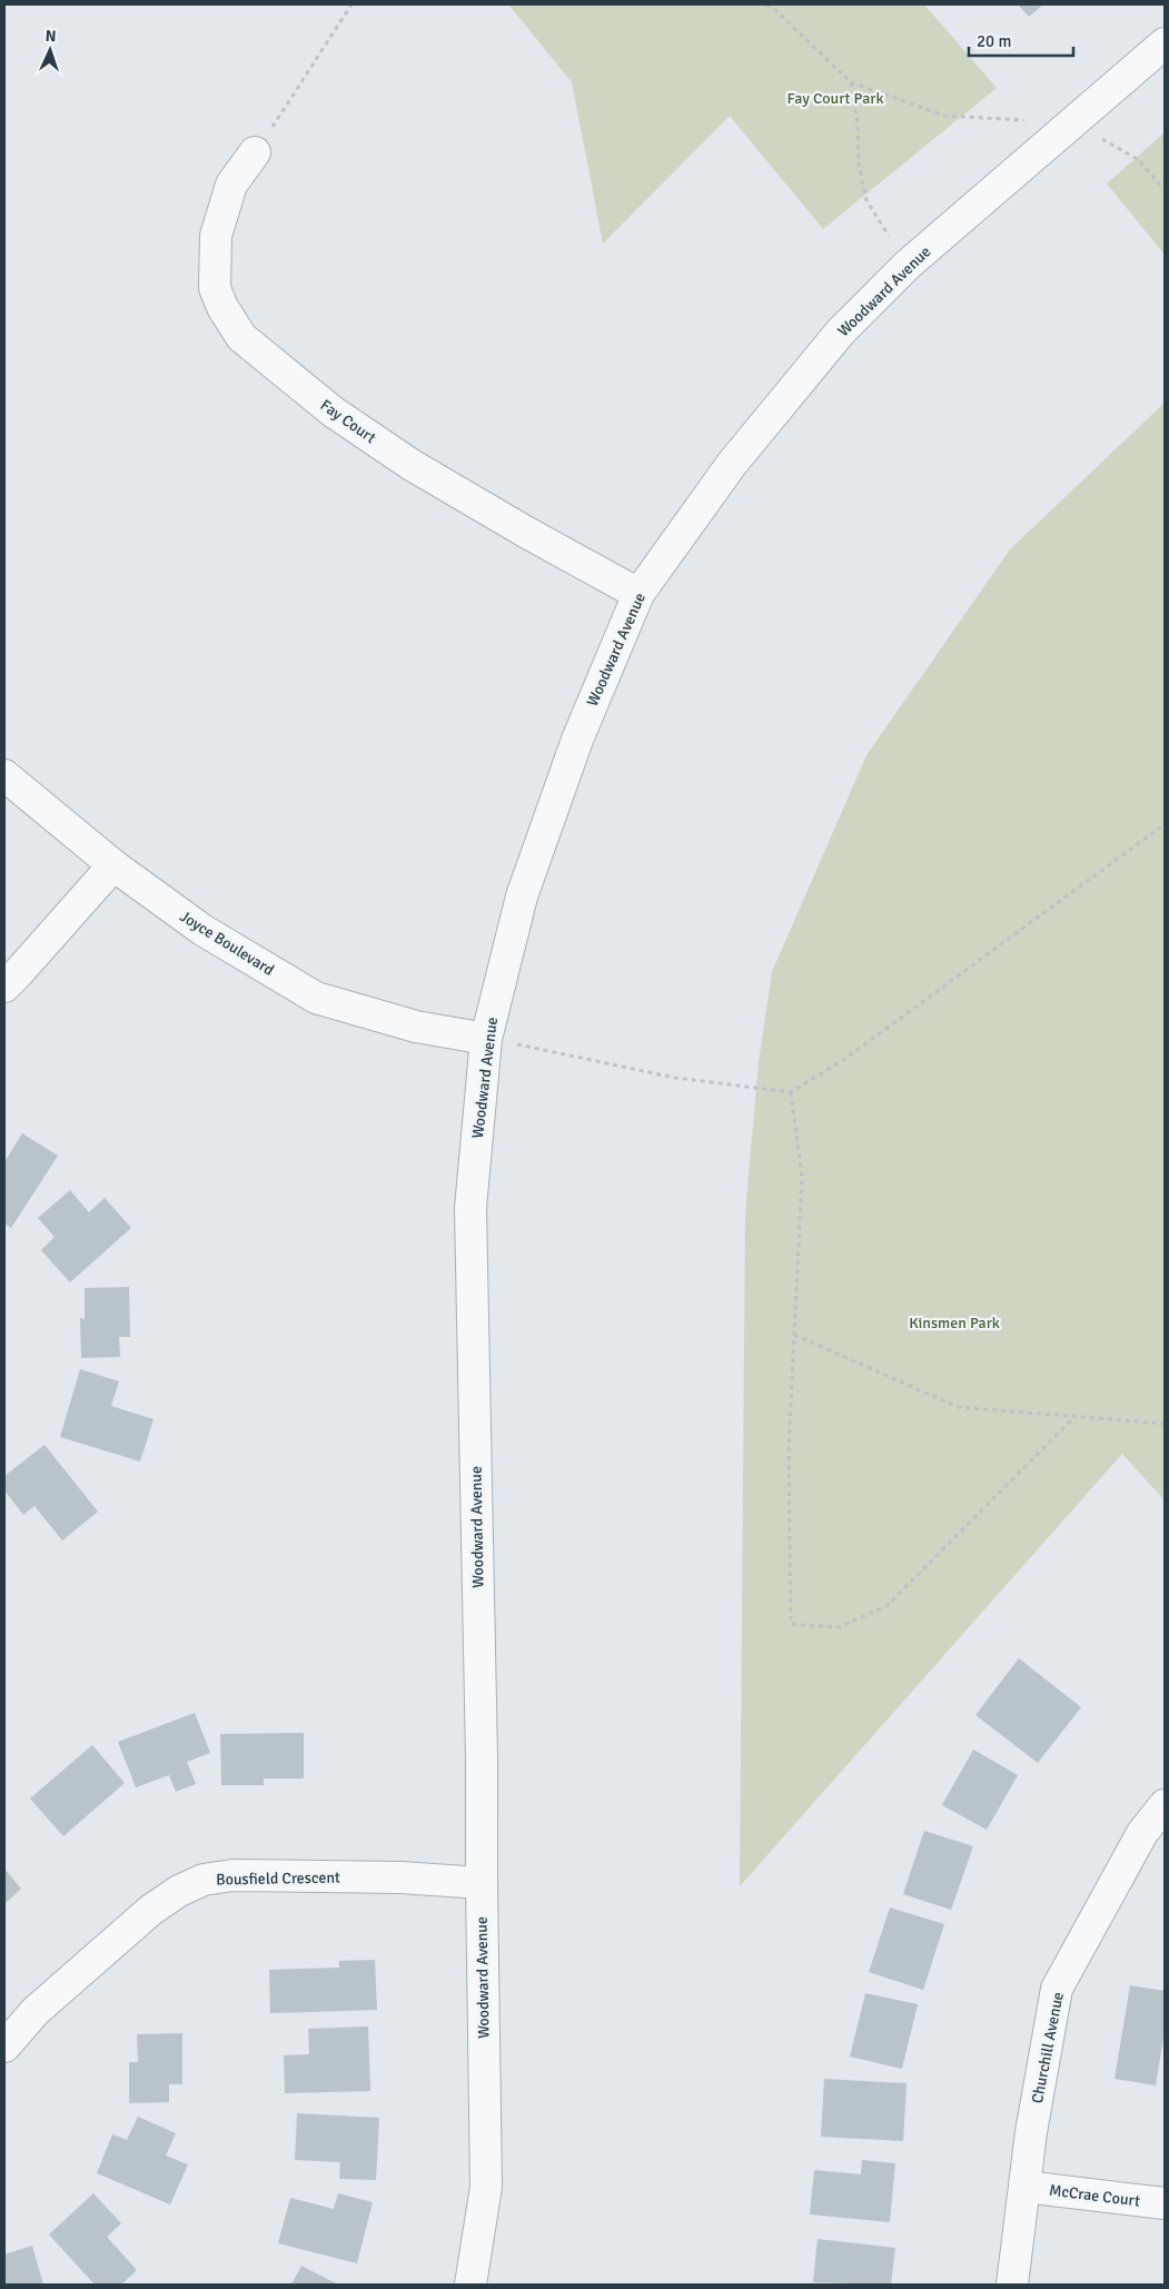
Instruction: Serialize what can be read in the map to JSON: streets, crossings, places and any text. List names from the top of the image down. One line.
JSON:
{"streets":{"street":["Woodward Avenue","Fay Court","Joyce Boulevard","Bousfield Crescent","Churchill Avenue","McCrae Court"]},"crossings":[["Woodward Avenue","Fay Court"],["Woodward Avenue","Joyce Boulevard"],["Woodward Avenue","Bousfield Crescent"],["Churchill Avenue","McCrae Court"]],"parks":["Fay Court Park","Kinsmen Park"],"scale_bar":"20 m","north":"top"}
